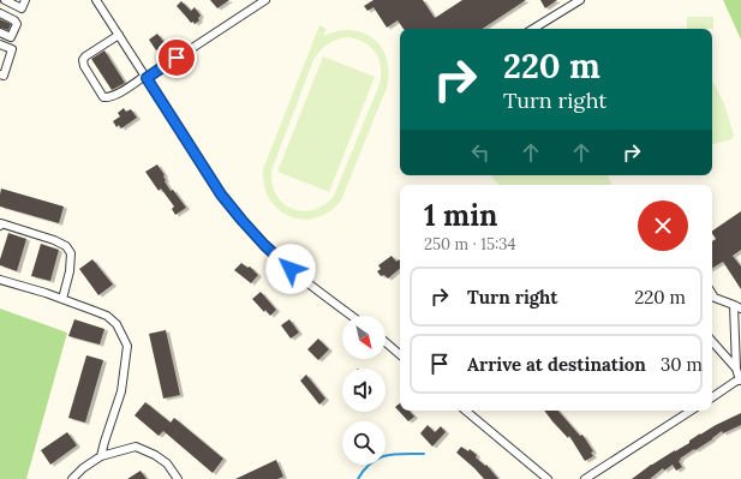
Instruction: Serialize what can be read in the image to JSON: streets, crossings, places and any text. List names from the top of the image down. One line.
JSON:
{"north":"bottom right","page":{"turn":["220 m","Turn right"],"heading":["1 min","250 m · 15:34"],"list":[{"name":"Turn right","value":"220 m"},{"name":"Arrive at destination","value":"30 m"}]}}
